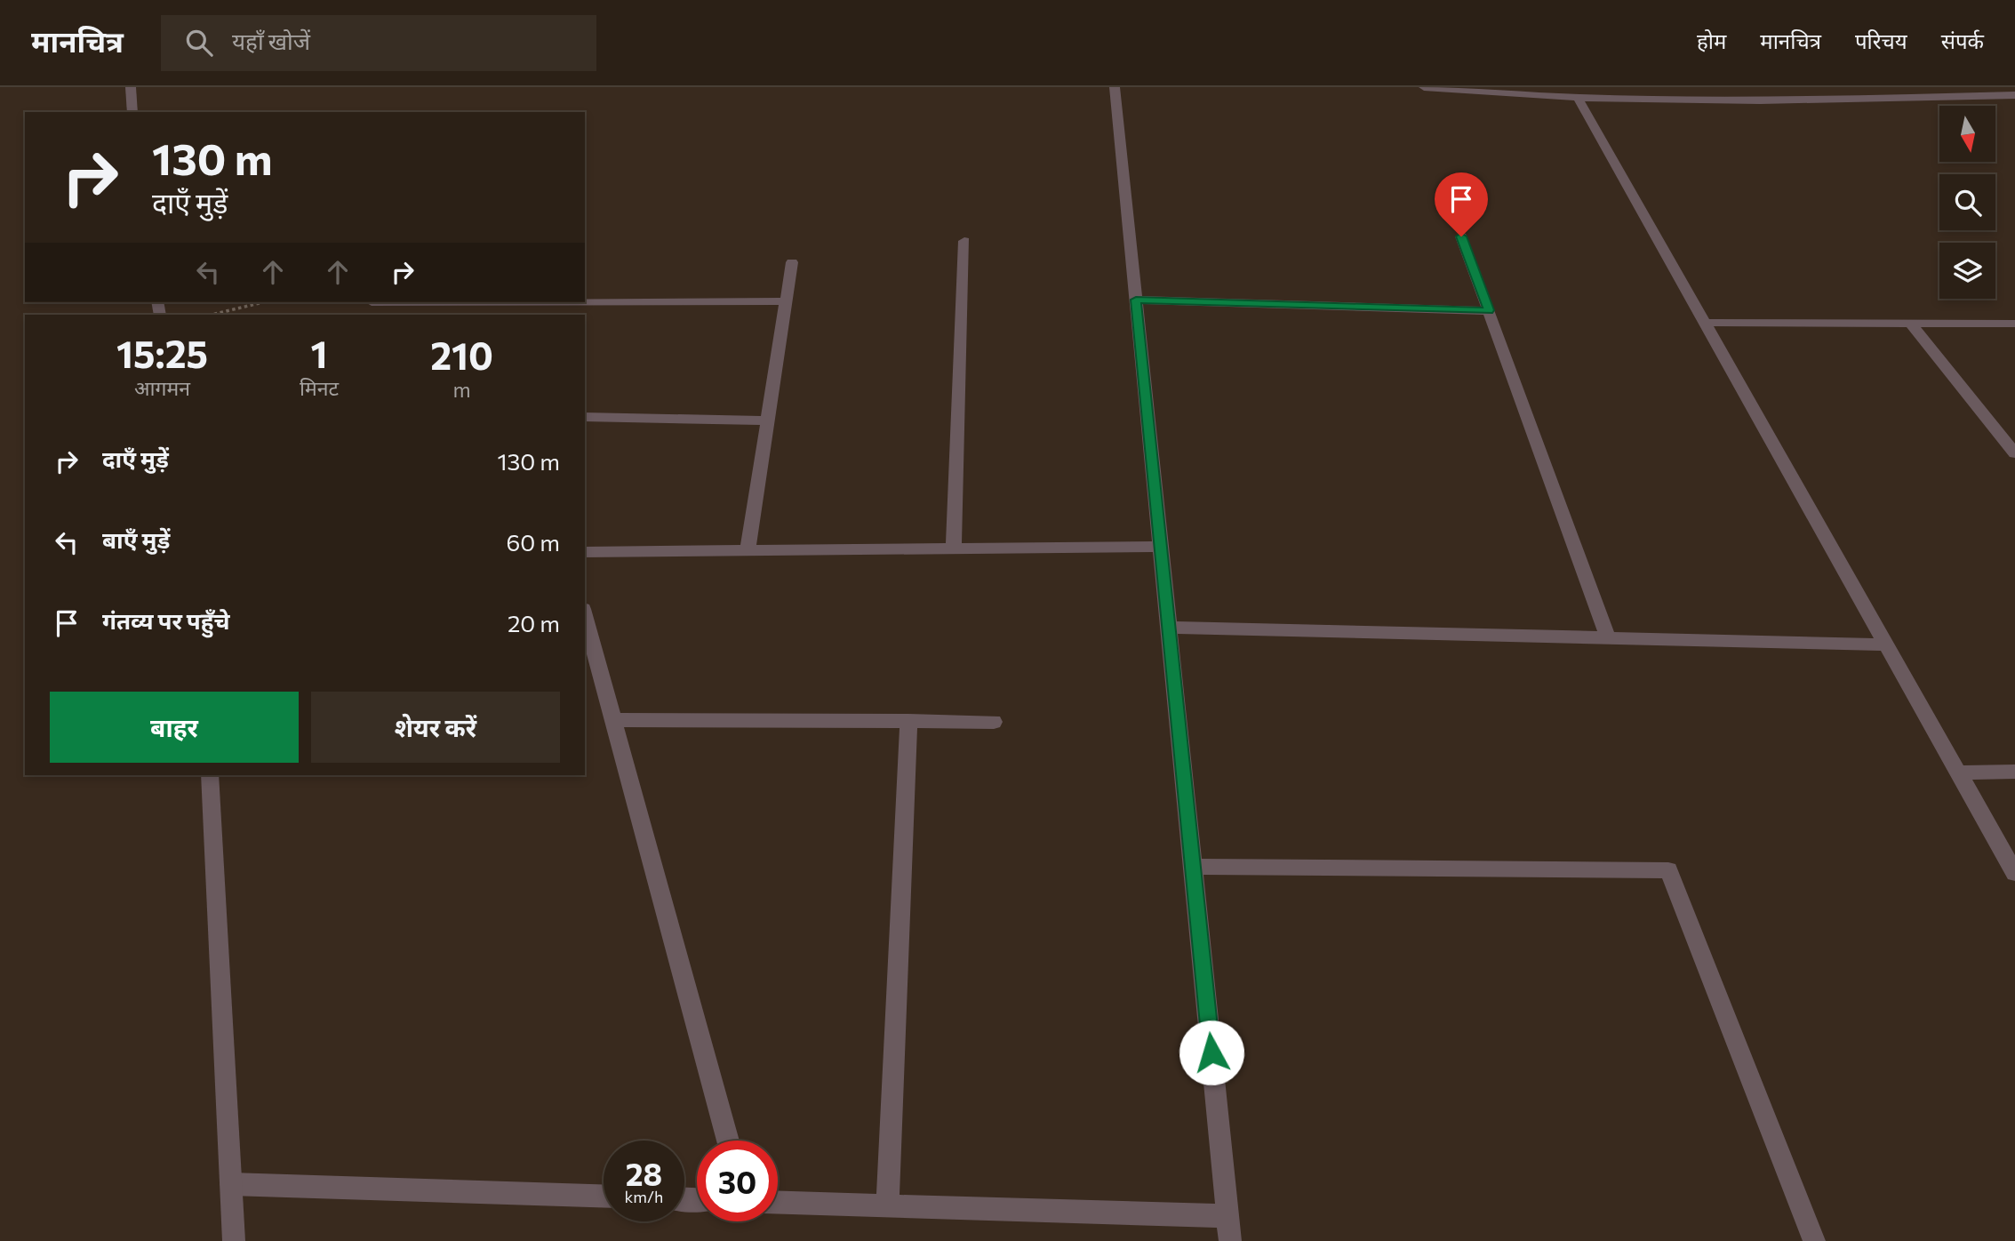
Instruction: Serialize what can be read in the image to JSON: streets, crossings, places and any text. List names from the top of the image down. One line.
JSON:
{"north":"bottom","page":{"header":"मानचित्र","search":"यहाँ खोजें","nav":["होम","मानचित्र","परिचय","संपर्क"],"turn":["130 m","दाएँ मुड़ें"],"eta":["15:25","आगमन","1","मिनट","210","m"],"list":[{"name":"दाएँ मुड़ें","value":"130 m"},{"name":"बाएँ मुड़ें","value":"60 m"},{"name":"गंतव्य पर पहुँचे","value":"20 m"}],"buttons":["बाहर","शेयर करें"],"speed":"28 km/h","limit":"30"}}
